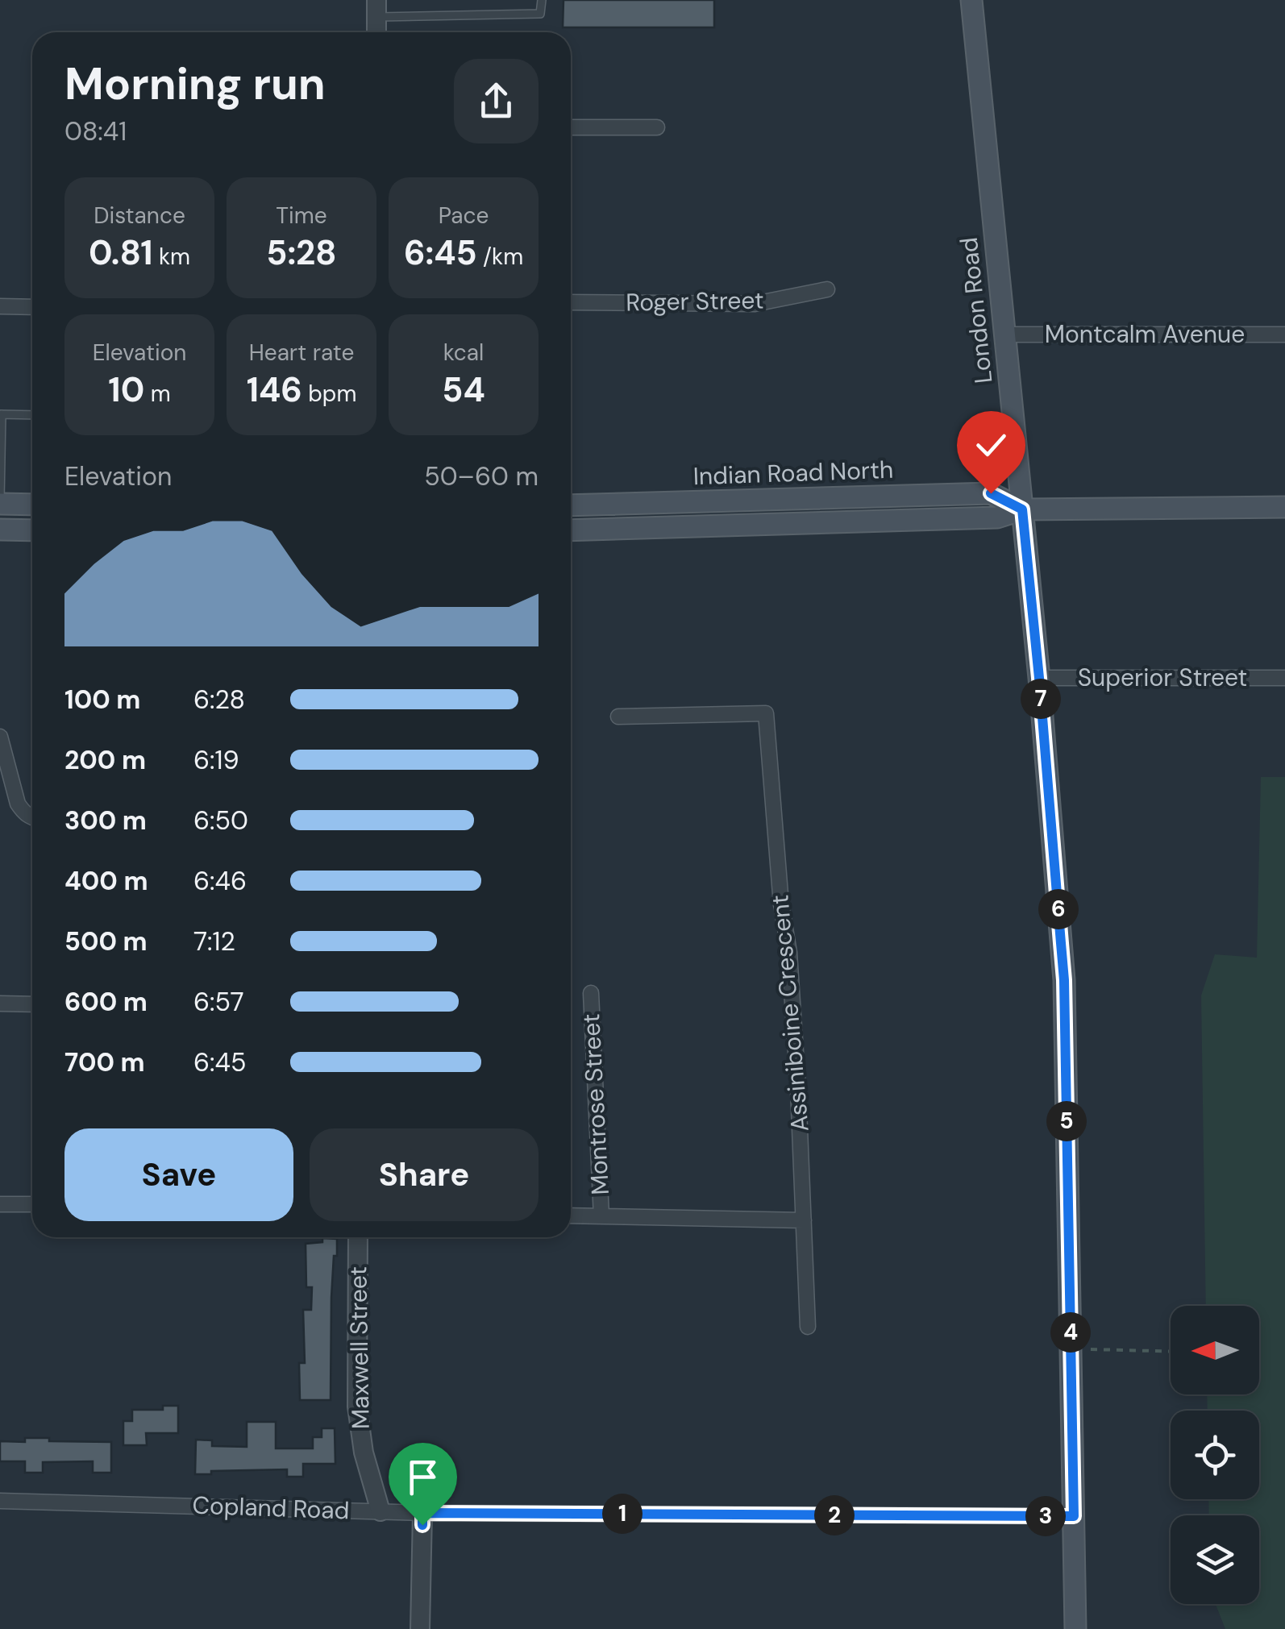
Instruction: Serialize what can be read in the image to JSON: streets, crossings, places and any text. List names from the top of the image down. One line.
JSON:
{"streets":{"main road":["London Road","Indian Road North"],"street":["Roger Street","Montcalm Avenue","Superior Street","Assiniboine Crescent","Montrose Street","Maxwell Street","Copland Road"]},"crossings":[["London Road","Montcalm Avenue"],["London Road","Indian Road North"],["London Road","Superior Street"],["London Road","Copland Road"],["Maxwell Street","Copland Road"]],"north":"left","page":{"heading":["Morning run","08:41"],"stats":[["Distance","0.81 km"],["Time","5:28"],["Pace","6:45 /km"],["Elevation","10 m"],["Heart rate","146 bpm"],["kcal","54"]],"chart":["Elevation","50–60 m"],"list":[{"name":"100 m","note":"6:28"},{"name":"200 m","note":"6:19"},{"name":"300 m","note":"6:50"},{"name":"400 m","note":"6:46"},{"name":"500 m","note":"7:12"},{"name":"600 m","note":"6:57"},{"name":"700 m","note":"6:45"}],"pins":["7","6","5","4","1","2","3"],"buttons":["Save","Share"]}}
